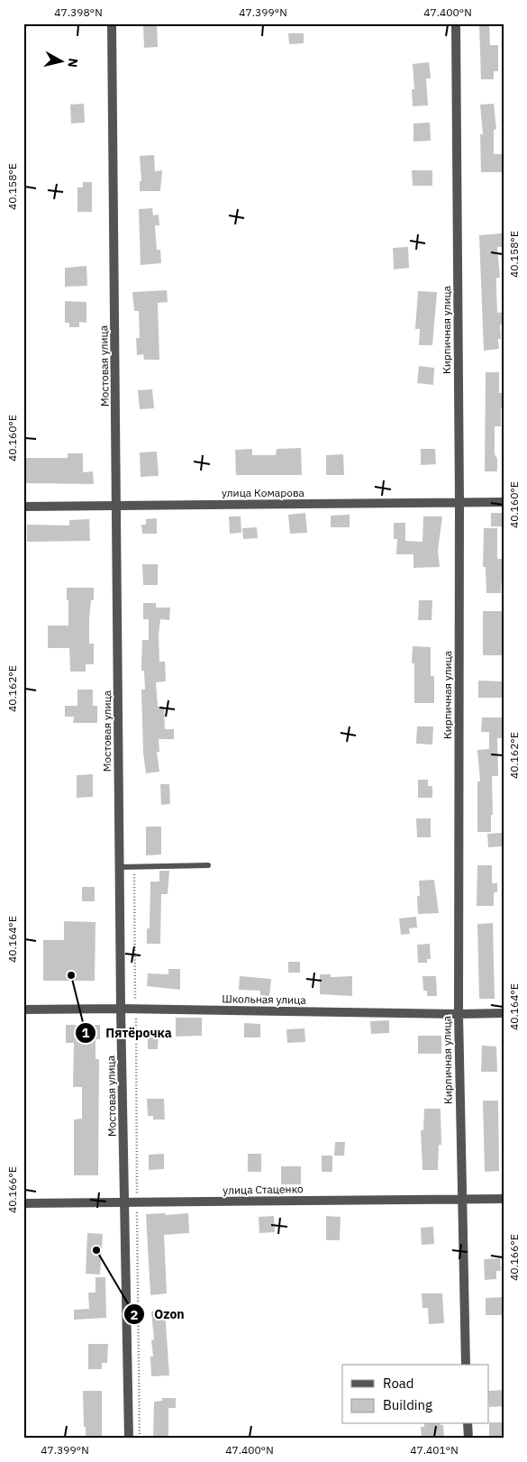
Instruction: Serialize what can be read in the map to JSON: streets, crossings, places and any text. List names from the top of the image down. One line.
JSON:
{"streets":{"street":["Кирпичная улица","Мостовая улица","улица Комарова","Школьная улица","улица Стаценко"]},"crossings":[["Кирпичная улица","улица Комарова"],["Кирпичная улица","Школьная улица"],["Кирпичная улица","улица Стаценко"],["Мостовая улица","улица Комарова"],["Мостовая улица","Школьная улица"],["Мостовая улица","улица Стаценко"]],"places":["Пятёрочка","Ozon"],"legend":["Road","Building"],"north":"right","coordinates":["47.398°N","47.399°N","47.400°N","40.158°E","40.160°E","40.162°E","40.164°E","40.166°E","47.401°N"]}
